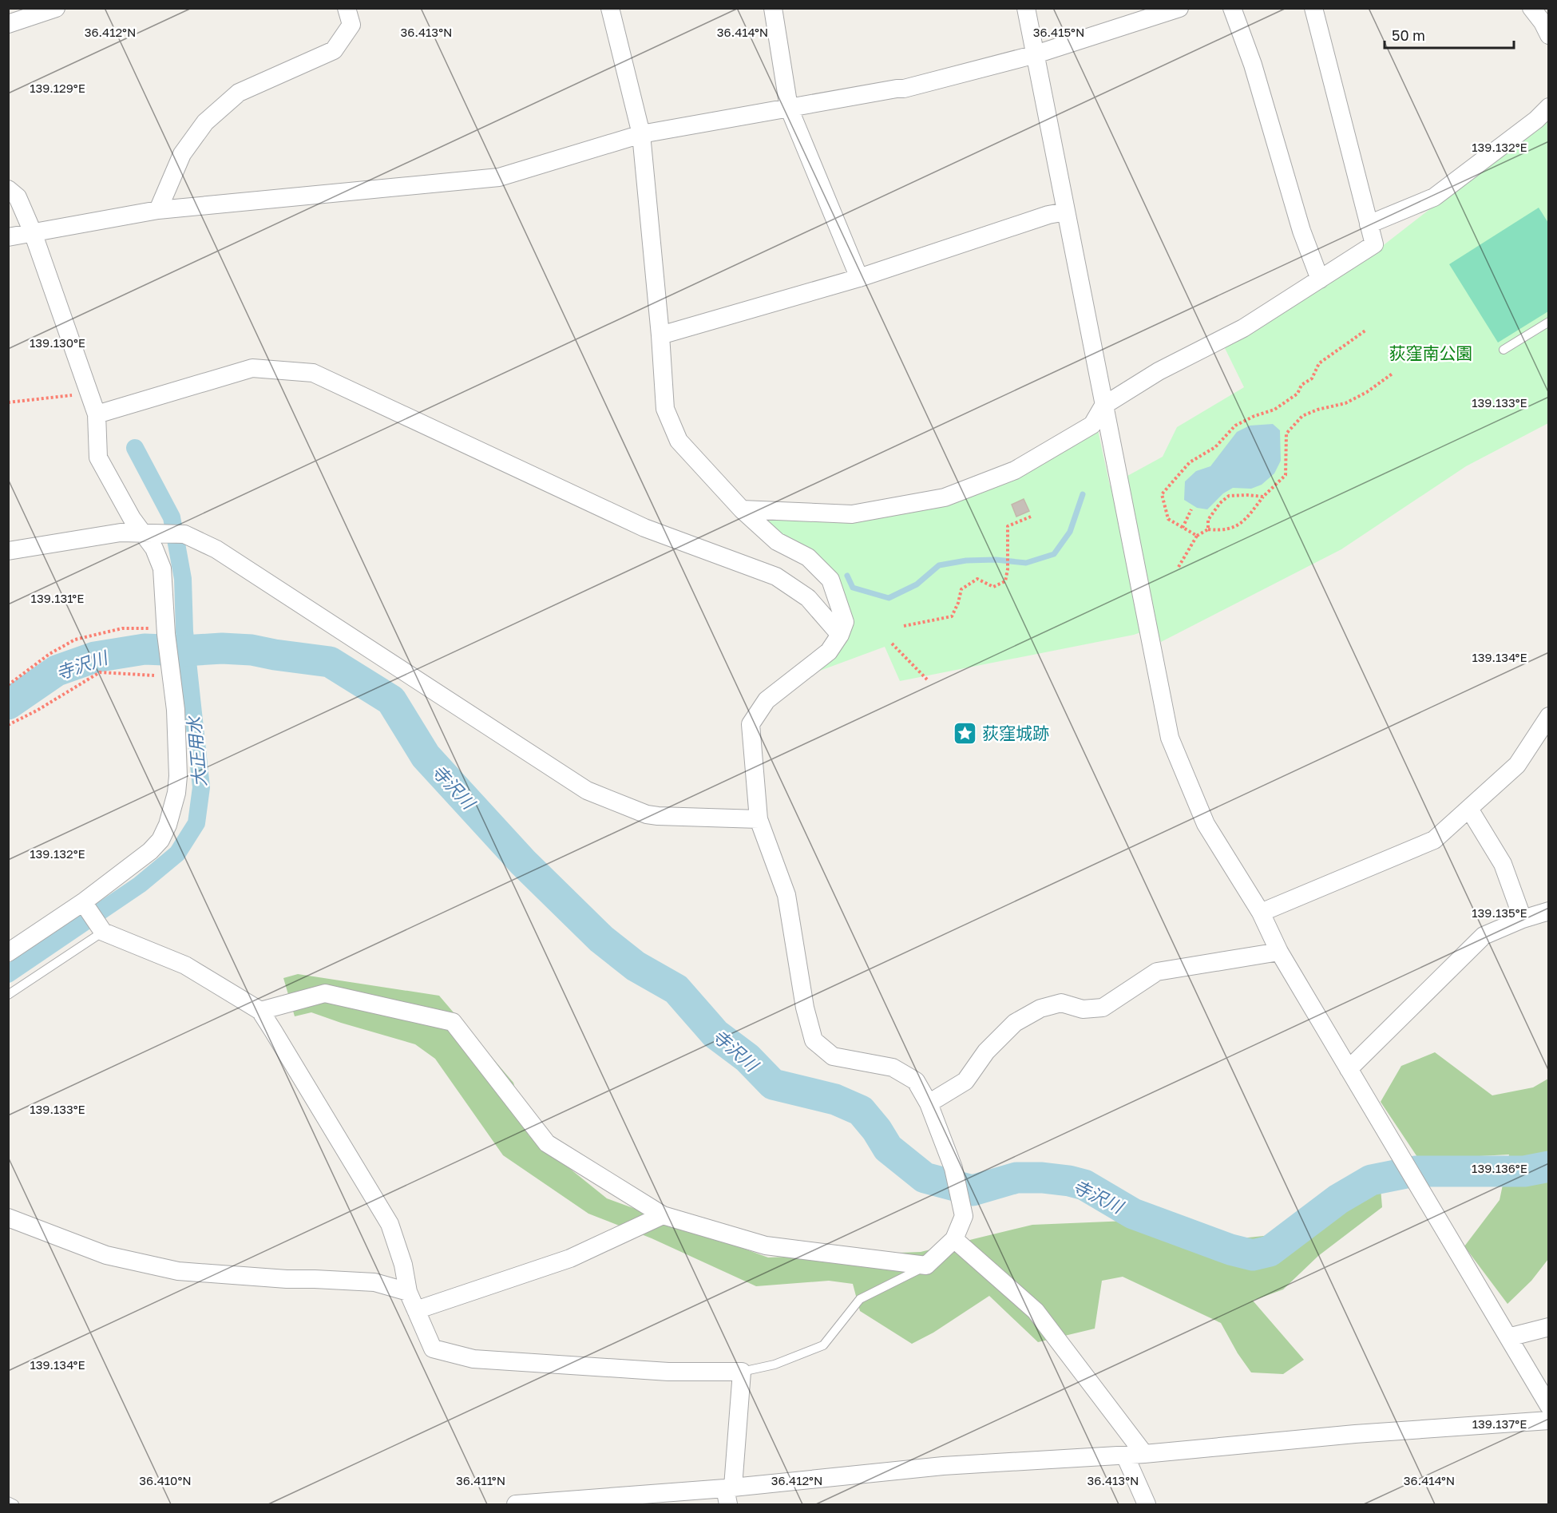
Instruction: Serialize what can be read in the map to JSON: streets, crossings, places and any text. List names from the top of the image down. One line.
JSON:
{"water":["寺沢川","大正用水"],"parks":["荻窪南公園"],"places":{"place":["荻窪城跡"]},"scale_bar":"50 m","coordinates":["36.412°N","36.413°N","36.414°N","36.415°N","139.129°E","139.132°E","139.130°E","139.133°E","139.131°E","139.134°E","139.135°E","139.136°E","139.137°E","36.410°N","36.411°N"]}
